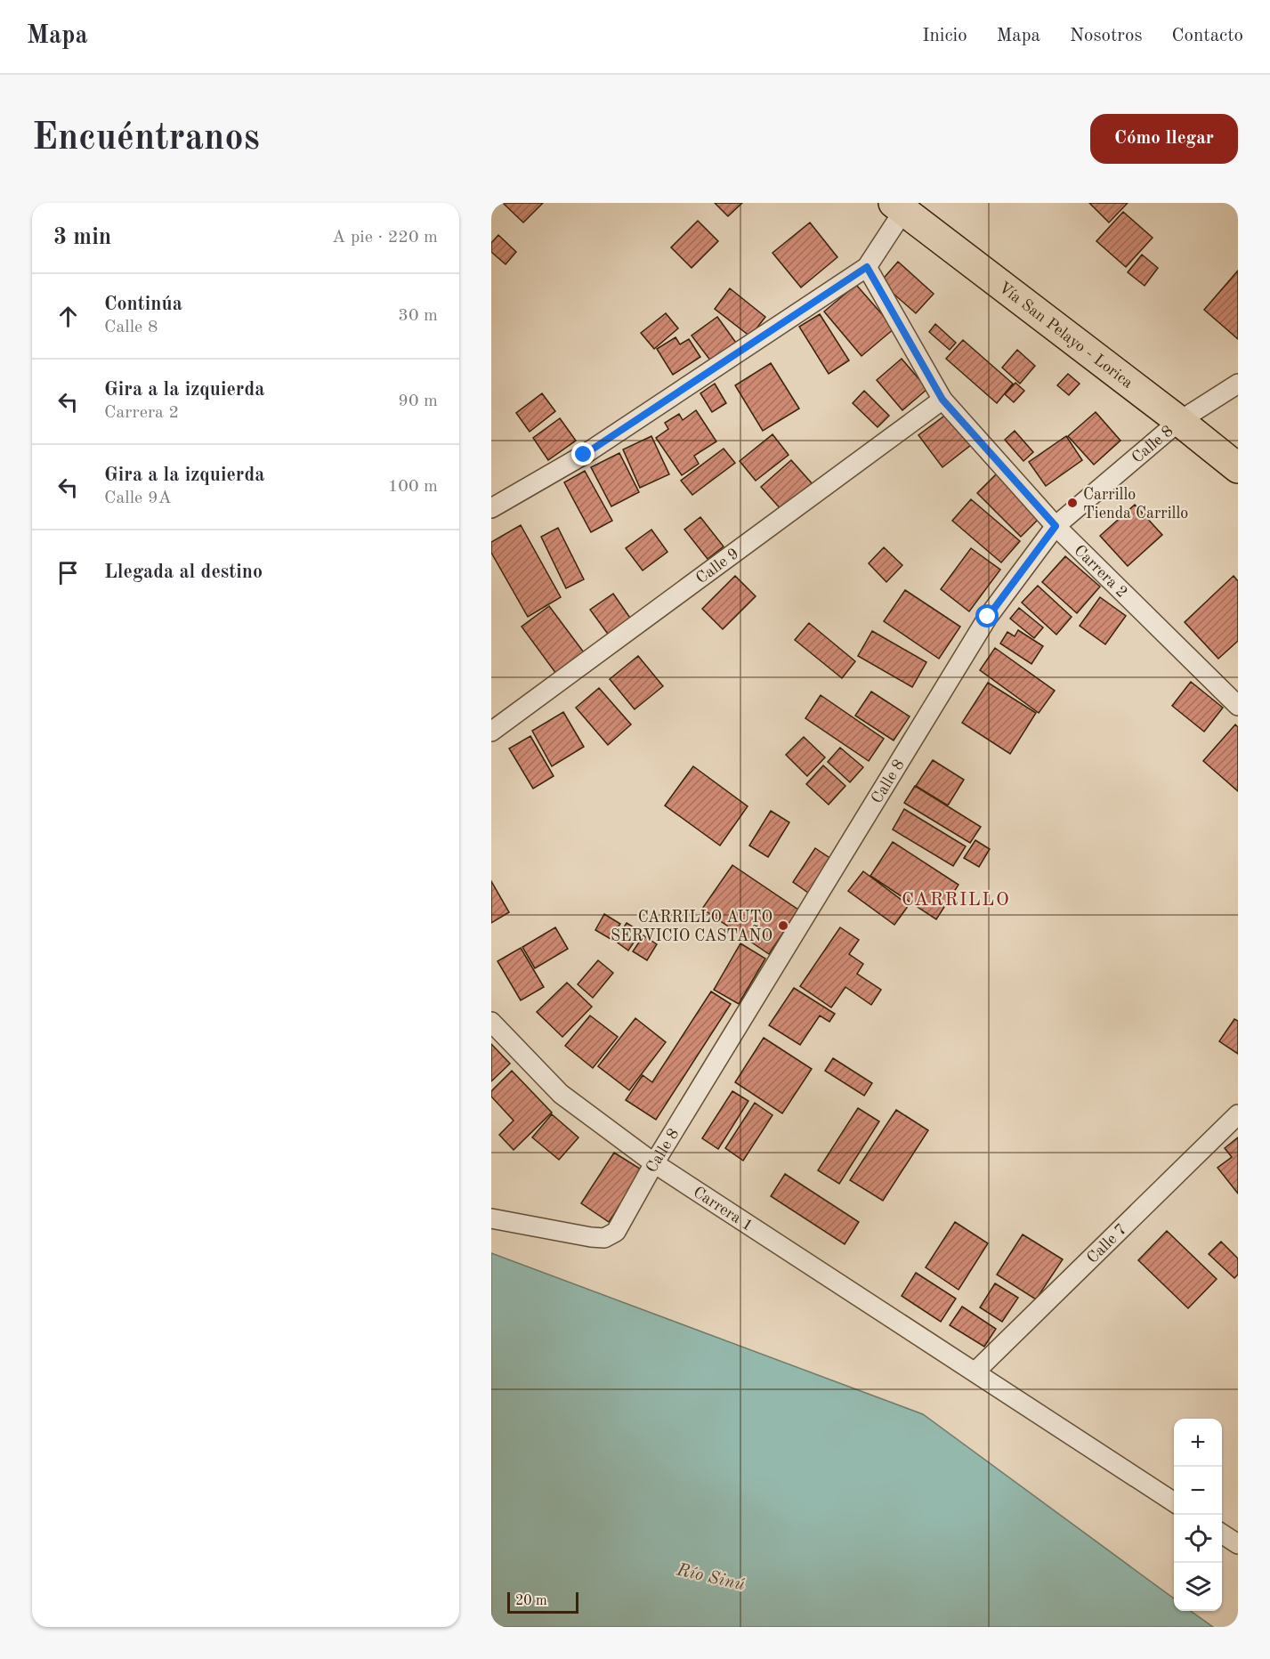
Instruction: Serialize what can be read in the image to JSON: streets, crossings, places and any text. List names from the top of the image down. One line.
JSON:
{"streets":{"main road":["Vía San Pelayo - Lorica"],"street":["Calle 8","Calle 9","Carrera 2","Carrera 1","Calle 7"]},"crossings":[["Vía San Pelayo - Lorica","Calle 8"],["Calle 8","Carrera 2"],["Calle 8","Carrera 1"],["Calle 9","Carrera 2"],["Carrera 1","Calle 7"]],"districts":["CARRILLO"],"water":["Río Sinú"],"places":["Carrillo Tienda Carrillo","CARRILLO AUTO SERVICIO CASTAÑO"],"scale_bar":"20 m","page":{"header":"Mapa","nav":["Inicio","Mapa","Nosotros","Contacto"],"buttons":"Cómo llegar","title":"Encuéntranos","heading":["3 min","A pie · 220 m"],"list":[["Continúa","Calle 8","30 m"],["Gira a la izquierda","Carrera 2","90 m"],["Gira a la izquierda","Calle 9A","100 m"],"Llegada al destino"],"map_buttons":["+","−"],"scale":"20 m"}}
